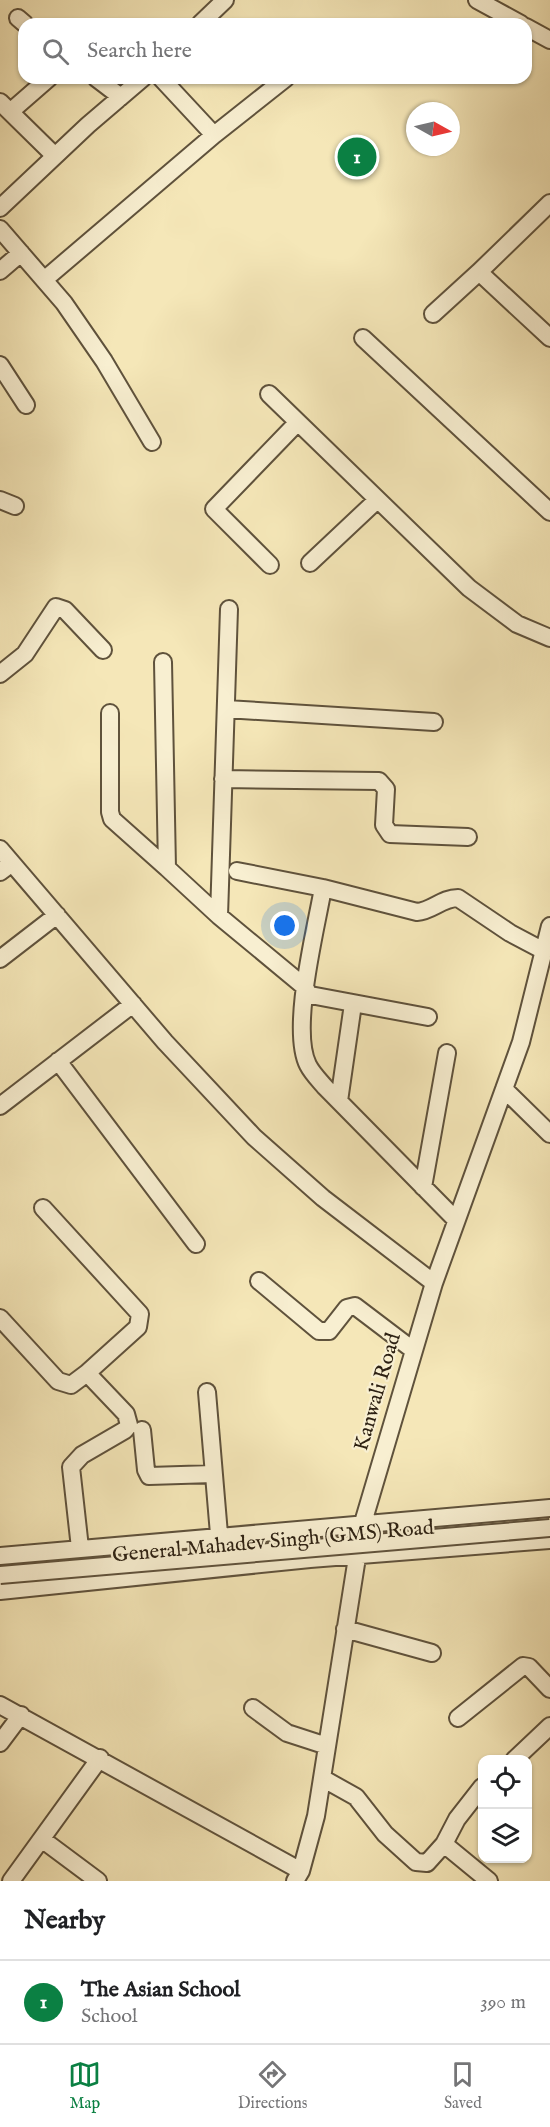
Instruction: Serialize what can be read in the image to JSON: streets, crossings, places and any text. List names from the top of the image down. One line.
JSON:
{"streets":{"street":["Kanwali Road","General Mahadev Singh (GMS) Road"]},"crossings":[["Kanwali Road","General Mahadev Singh (GMS) Road"]],"north":"right","page":{"search":"Search here","pins":"1","heading":"Nearby","list":[{"mark":"1","name":"The Asian School","note":"School","value":"390 m"}],"nav":["Map","Directions","Saved"]}}
